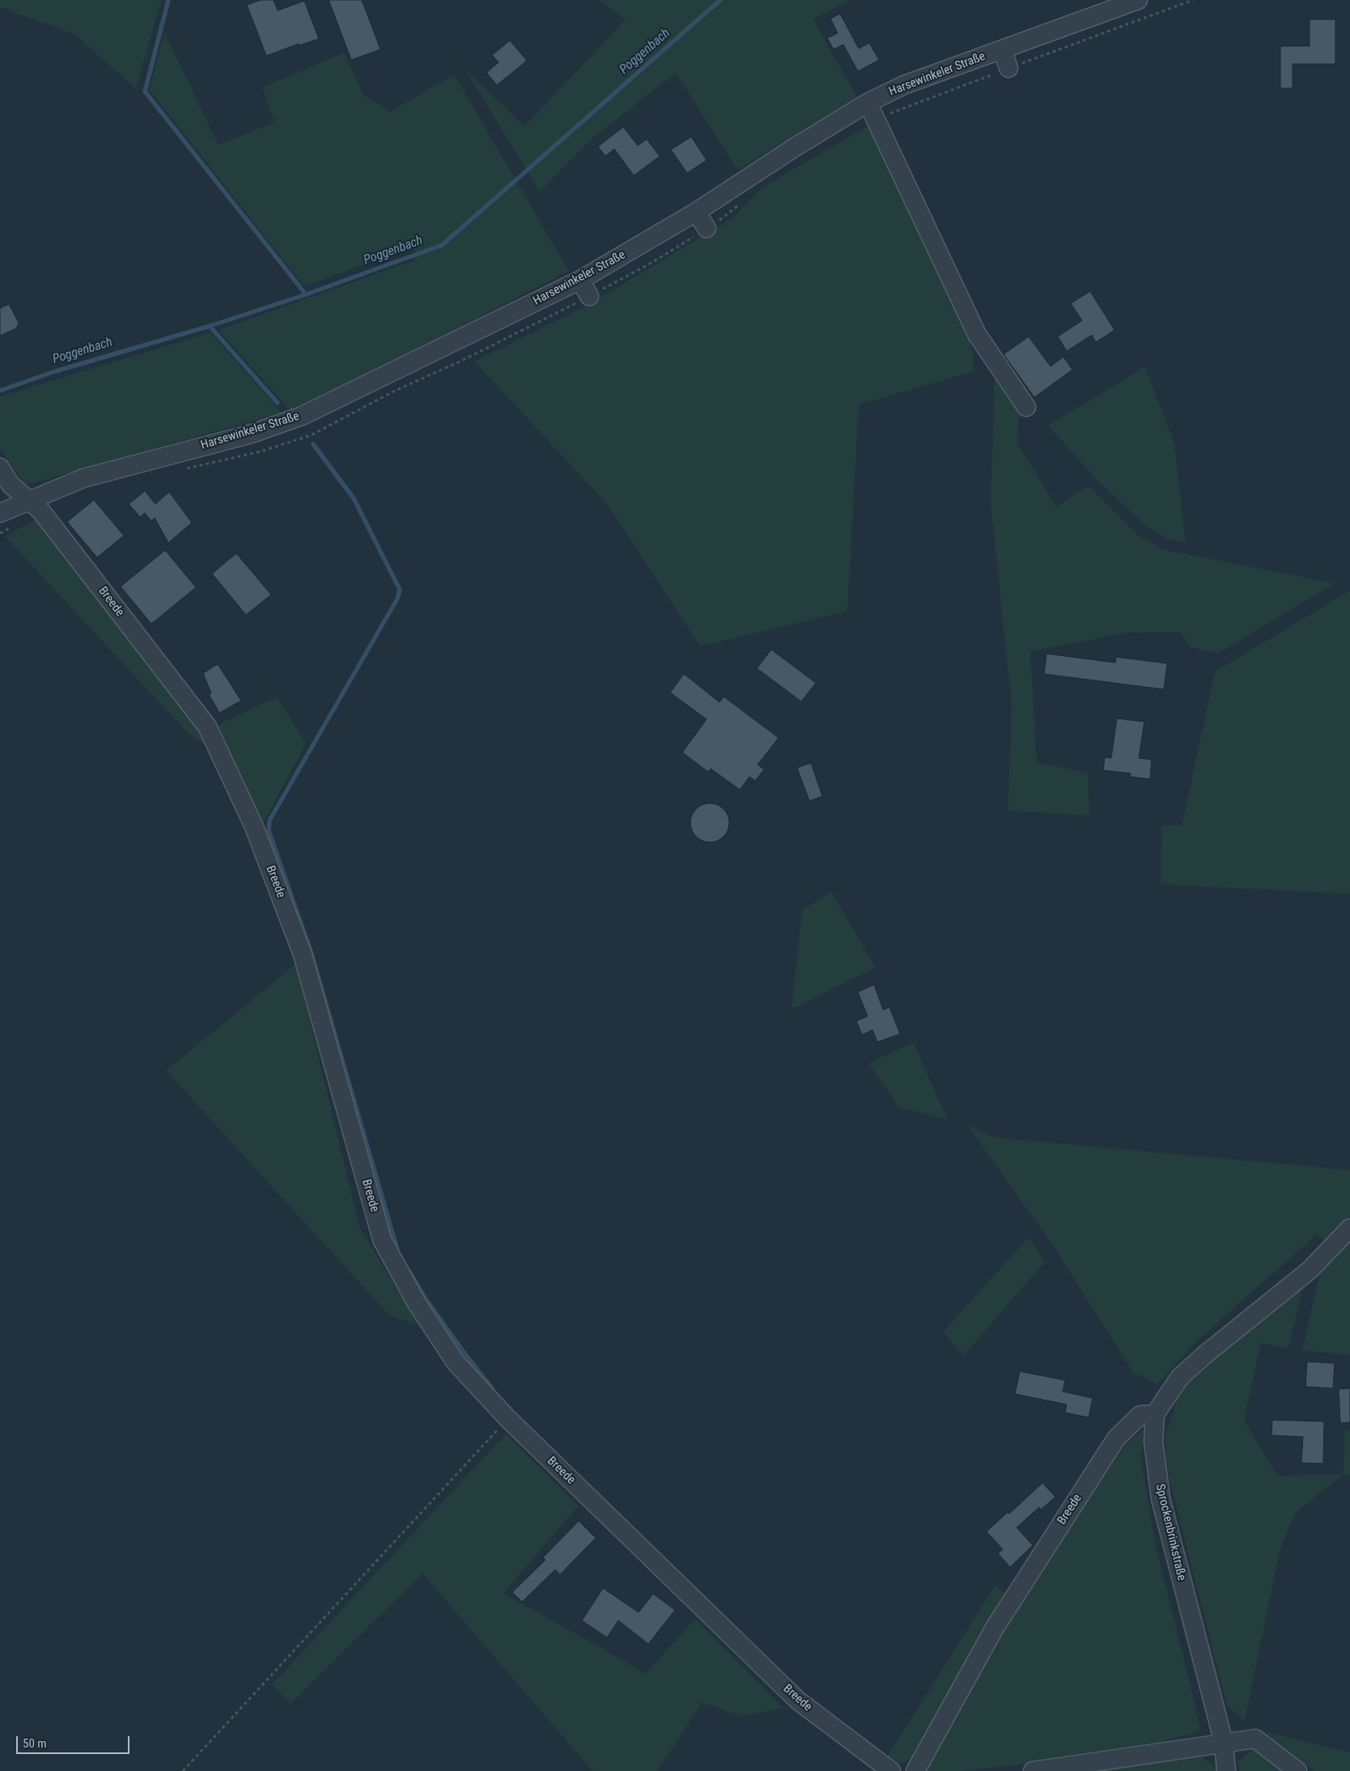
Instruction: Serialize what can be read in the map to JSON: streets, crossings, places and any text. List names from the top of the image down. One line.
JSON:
{"streets":{"street":["Harsewinkeler Straße","Breede","Sprockenbrinkstraße"]},"crossings":[["Harsewinkeler Straße","Breede"],["Breede","Sprockenbrinkstraße"]],"water":["Poggenbach"],"scale_bar":"50 m"}
